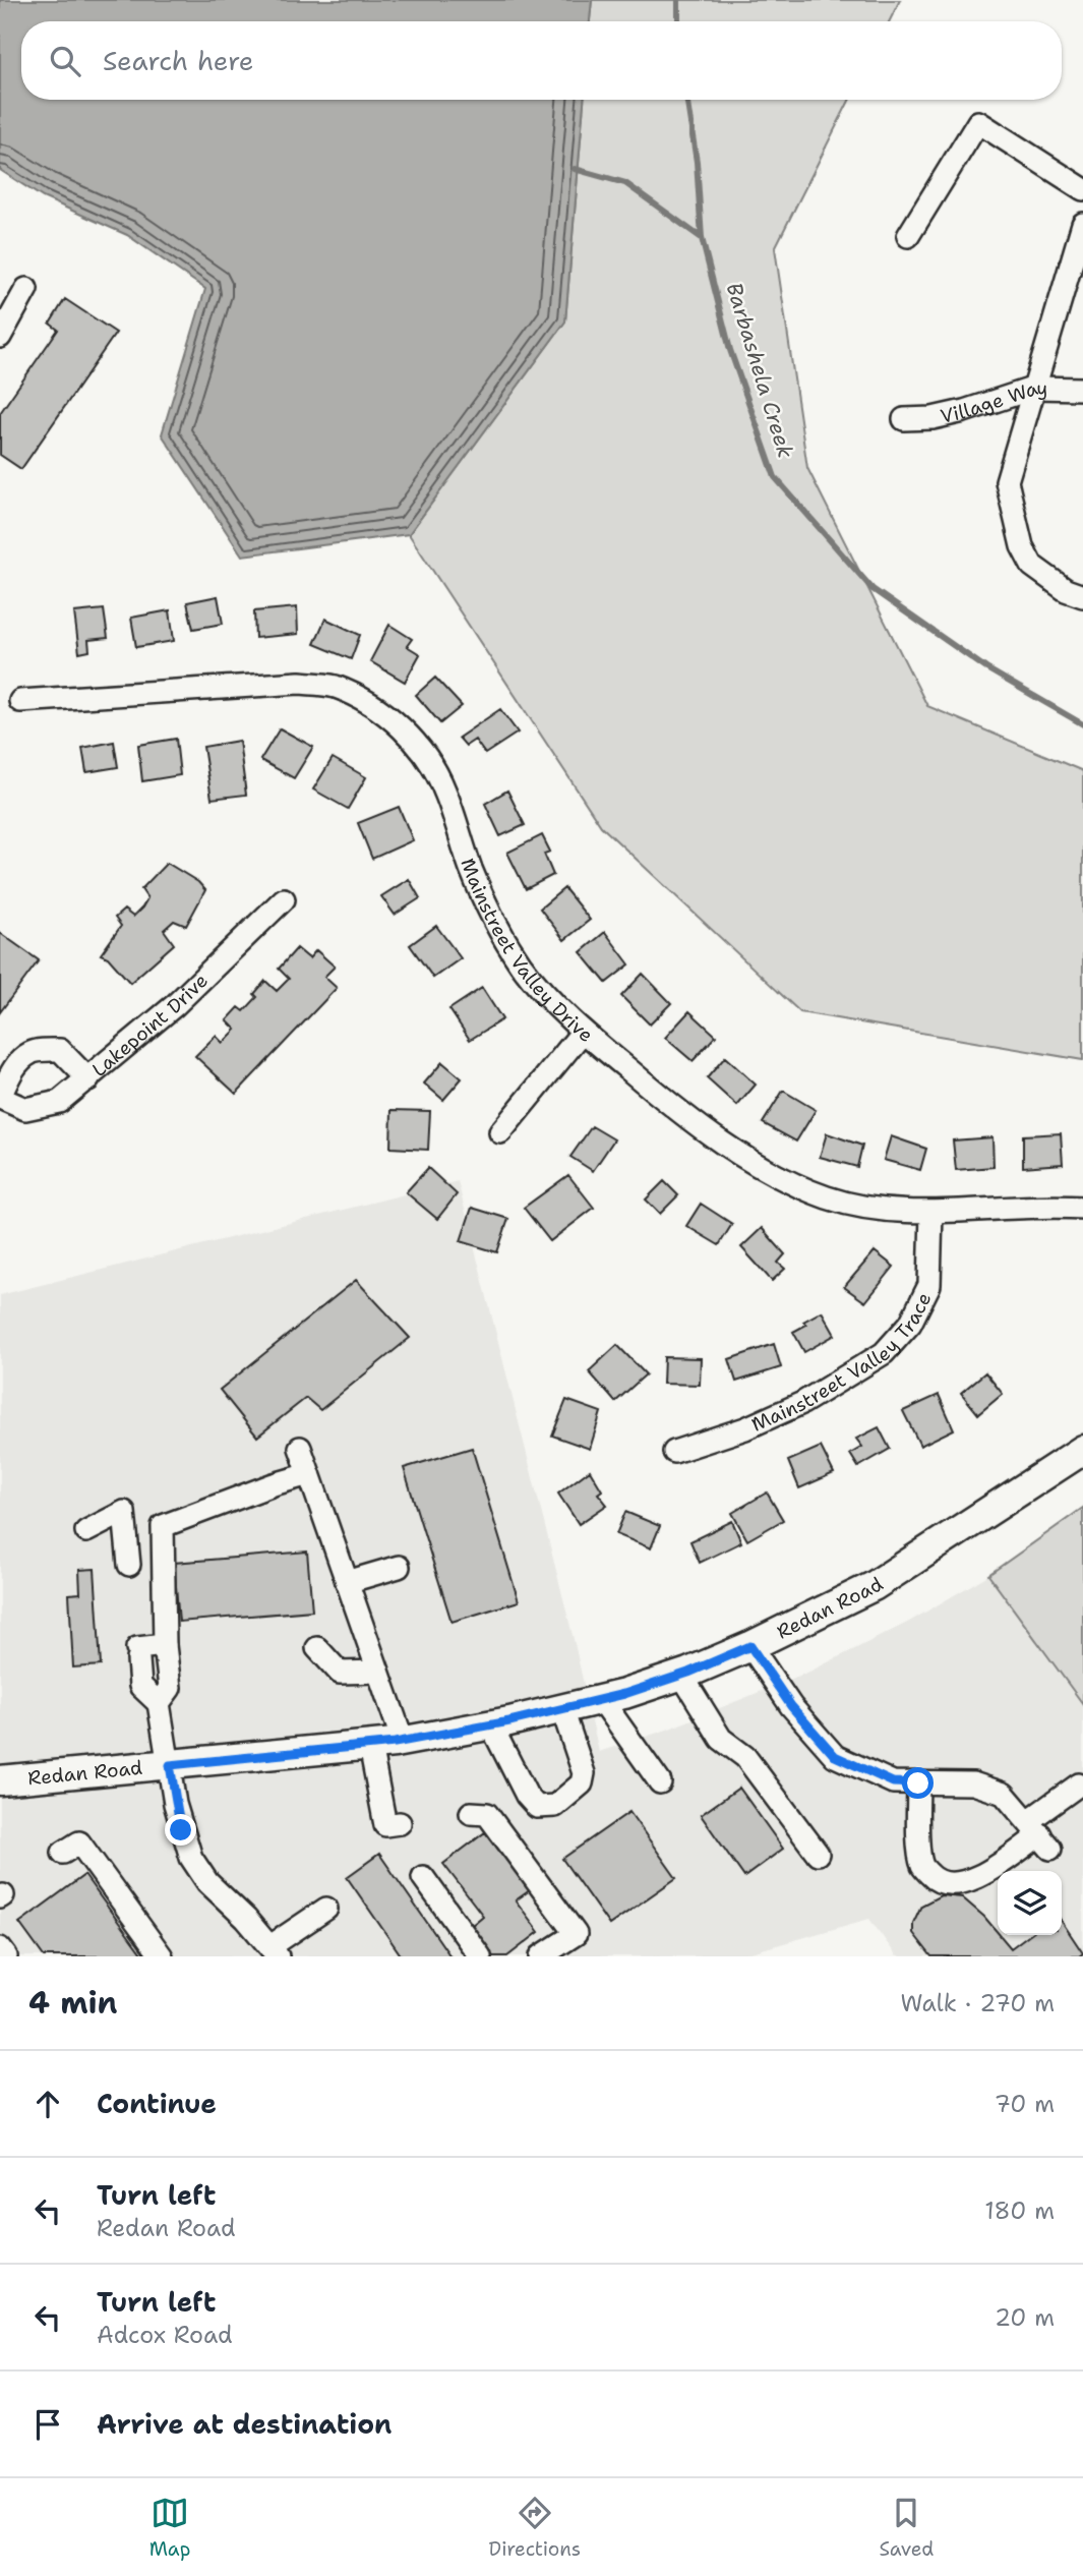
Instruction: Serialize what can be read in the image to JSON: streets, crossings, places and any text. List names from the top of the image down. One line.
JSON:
{"streets":{"main road":["Redan Road"],"street":["Village Way","Mainstreet Valley Drive","Lakepoint Drive","Mainstreet Valley Trace"]},"crossings":[["Mainstreet Valley Drive","Mainstreet Valley Trace"]],"water":["Barbashela Creek"],"page":{"search":"Search here","heading":["4 min","Walk · 270 m"],"list":[["Continue","70 m"],["Turn left","Redan Road","180 m"],["Turn left","Adcox Road","20 m"],"Arrive at destination"],"nav":["Map","Directions","Saved"]}}
